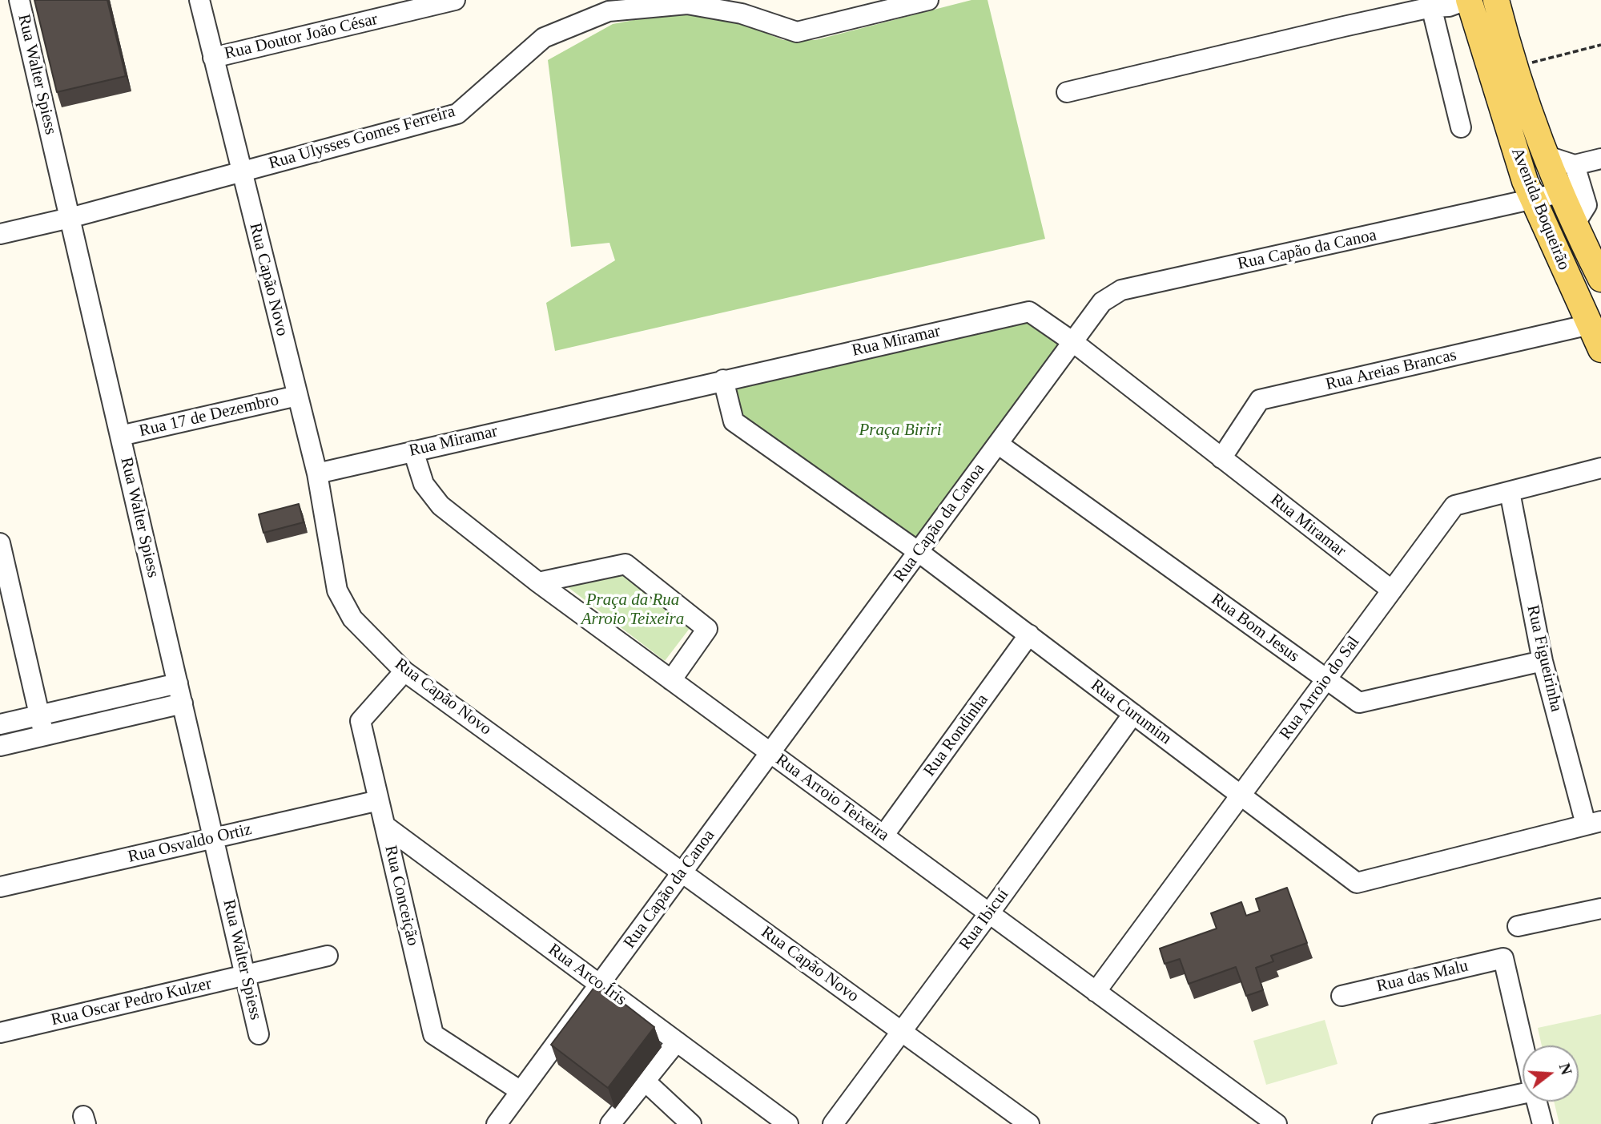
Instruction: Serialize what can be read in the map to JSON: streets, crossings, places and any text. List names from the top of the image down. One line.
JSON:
{"streets":{"main road":["Avenida Boqueirão"],"street":["Rua Doutor João César","Rua Walter Spiess","Rua Ulysses Gomes Ferreira","Rua Capão da Canoa","Rua Capão Novo","Rua Miramar","Rua Areias Brancas","Rua 17 de Dezembro","Rua Bom Jesus","Rua Figueirinha","Rua Arroio do Sal","Rua Curumim","Rua Rondinha","Rua Arroio Teixeira","Rua Osvaldo Ortiz","Rua Conceição","Rua Ibicuí","Rua Arco Íris","Rua das Malu","Rua Oscar Pedro Kulzer"]},"crossings":[["Rua Doutor João César","Rua Capão Novo"],["Rua Walter Spiess","Rua Ulysses Gomes Ferreira"],["Rua Walter Spiess","Rua 17 de Dezembro"],["Rua Walter Spiess","Rua Osvaldo Ortiz"],["Rua Walter Spiess","Rua Oscar Pedro Kulzer"],["Rua Ulysses Gomes Ferreira","Rua Capão Novo"],["Avenida Boqueirão","Rua Capão da Canoa"],["Avenida Boqueirão","Rua Areias Brancas"],["Rua Capão da Canoa","Rua Capão Novo"],["Rua Capão da Canoa","Rua Miramar"],["Rua Capão da Canoa","Rua Bom Jesus"],["Rua Capão da Canoa","Rua Curumim"],["Rua Capão da Canoa","Rua Arroio Teixeira"],["Rua Capão da Canoa","Rua Conceição"],["Rua Capão da Canoa","Rua Arco Íris"],["Rua Capão Novo","Rua Miramar"],["Rua Capão Novo","Rua 17 de Dezembro"],["Rua Capão Novo","Rua Conceição"],["Rua Capão Novo","Rua Ibicuí"],["Rua Miramar","Rua Areias Brancas"],["Rua Miramar","Rua Arroio do Sal"],["Rua Miramar","Rua Curumim"],["Rua Miramar","Rua Arroio Teixeira"],["Rua Bom Jesus","Rua Figueirinha"],["Rua Bom Jesus","Rua Arroio do Sal"],["Rua Figueirinha","Rua Arroio do Sal"],["Rua Figueirinha","Rua Curumim"],["Rua Arroio do Sal","Rua Curumim"],["Rua Arroio do Sal","Rua Arroio Teixeira"],["Rua Curumim","Rua Rondinha"],["Rua Curumim","Rua Ibicuí"],["Rua Rondinha","Rua Arroio Teixeira"],["Rua Arroio Teixeira","Rua Ibicuí"],["Rua Osvaldo Ortiz","Rua Conceição"],["Rua Conceição","Rua Arco Íris"]],"parks":["Praça Biriri","Praça da Rua Arroio Teixeira"],"north":"right"}
